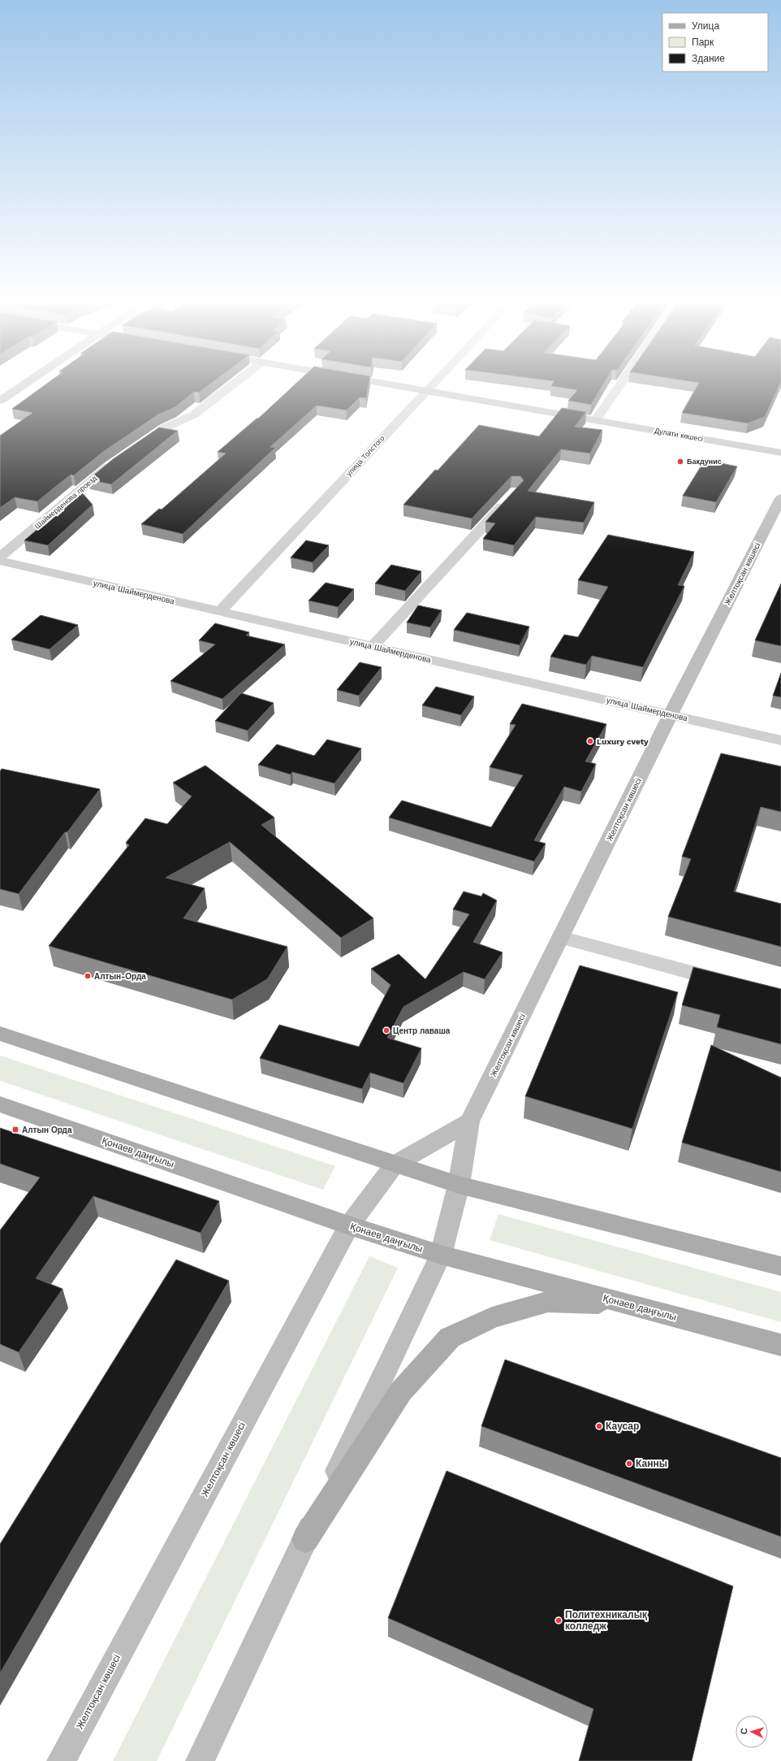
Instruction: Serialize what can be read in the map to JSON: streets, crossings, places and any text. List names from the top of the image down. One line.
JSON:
{"streets":{"main road":["Дулати көшесі","Желтоқсан көшесі","Қонаев даңғылы"],"street":["улица Толстого","Шаймерденова проезд","улица Шаймерденова"]},"crossings":[["Дулати көшесі","улица Толстого"],["улица Толстого","улица Шаймерденова"],["Желтоқсан көшесі","улица Шаймерденова"],["Желтоқсан көшесі","Қонаев даңғылы"]],"places":{"other":["Бакдунис","Luxury cvety","Алтын-Орда","Центр лаваша","Каусар","Канны","Политехникалық колледж"],"transit":["Алтын Орда"]},"legend":["Улица","Парк","Здание"],"north":"left"}
